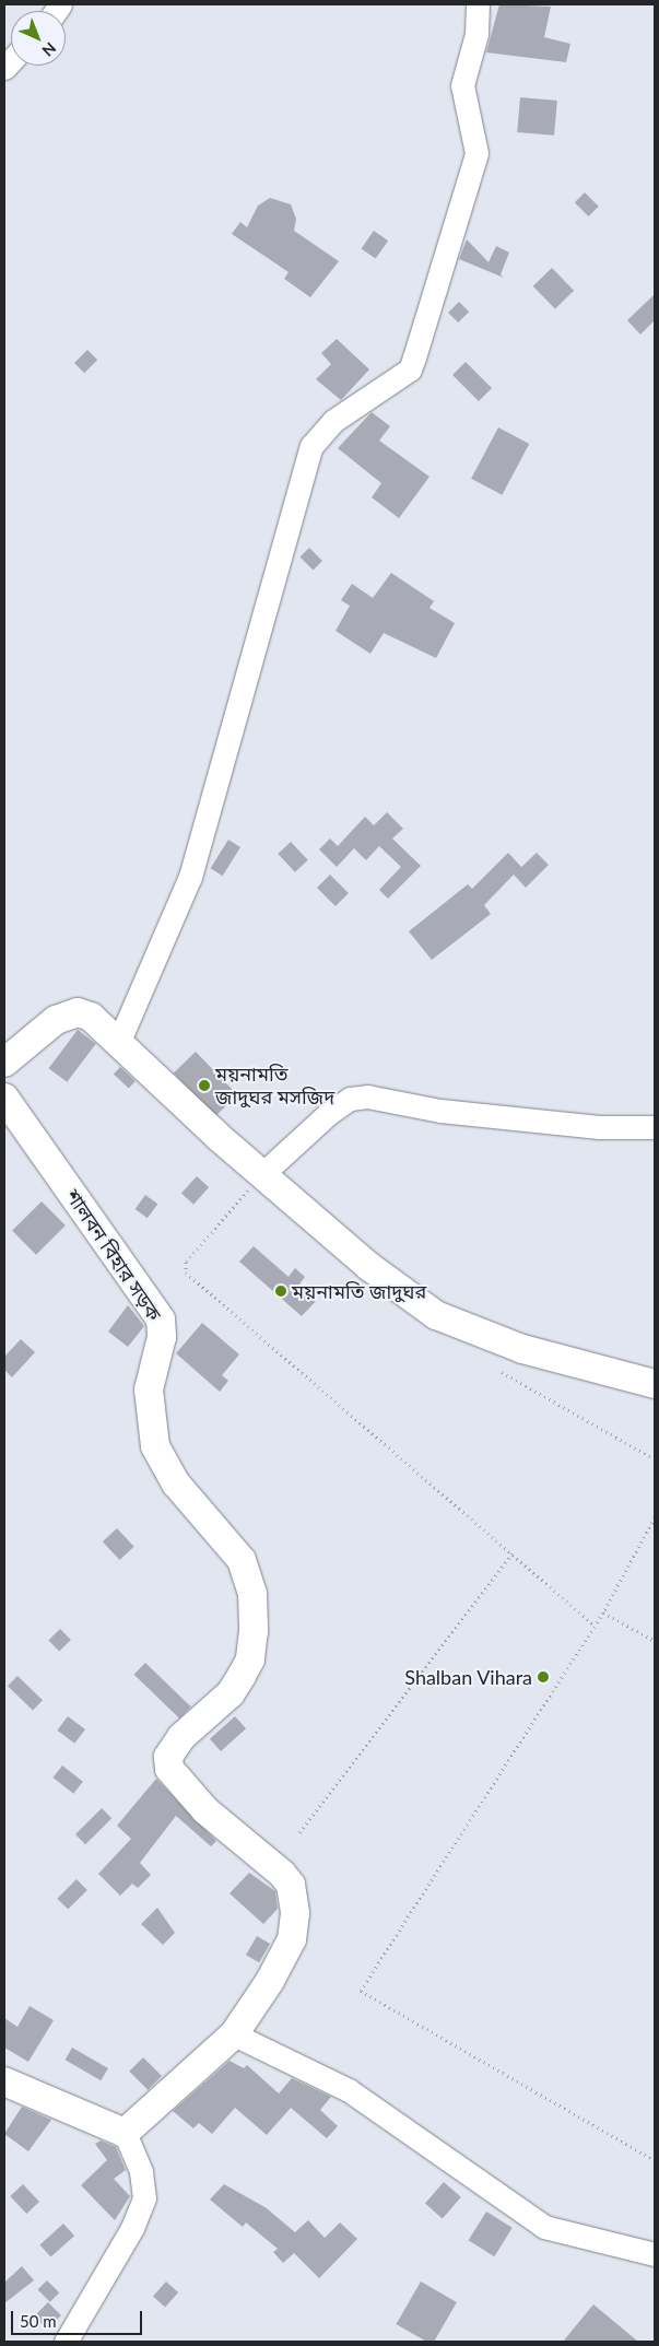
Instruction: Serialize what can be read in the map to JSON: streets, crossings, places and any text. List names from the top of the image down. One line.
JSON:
{"streets":{"main road":["শালবন বিহার সড়ক"]},"places":["ময়নামতি জাদুঘর মসজিদ","ময়নামতি জাদুঘর","Shalban Vihara"],"scale_bar":"50 m","north":"bottom right"}
